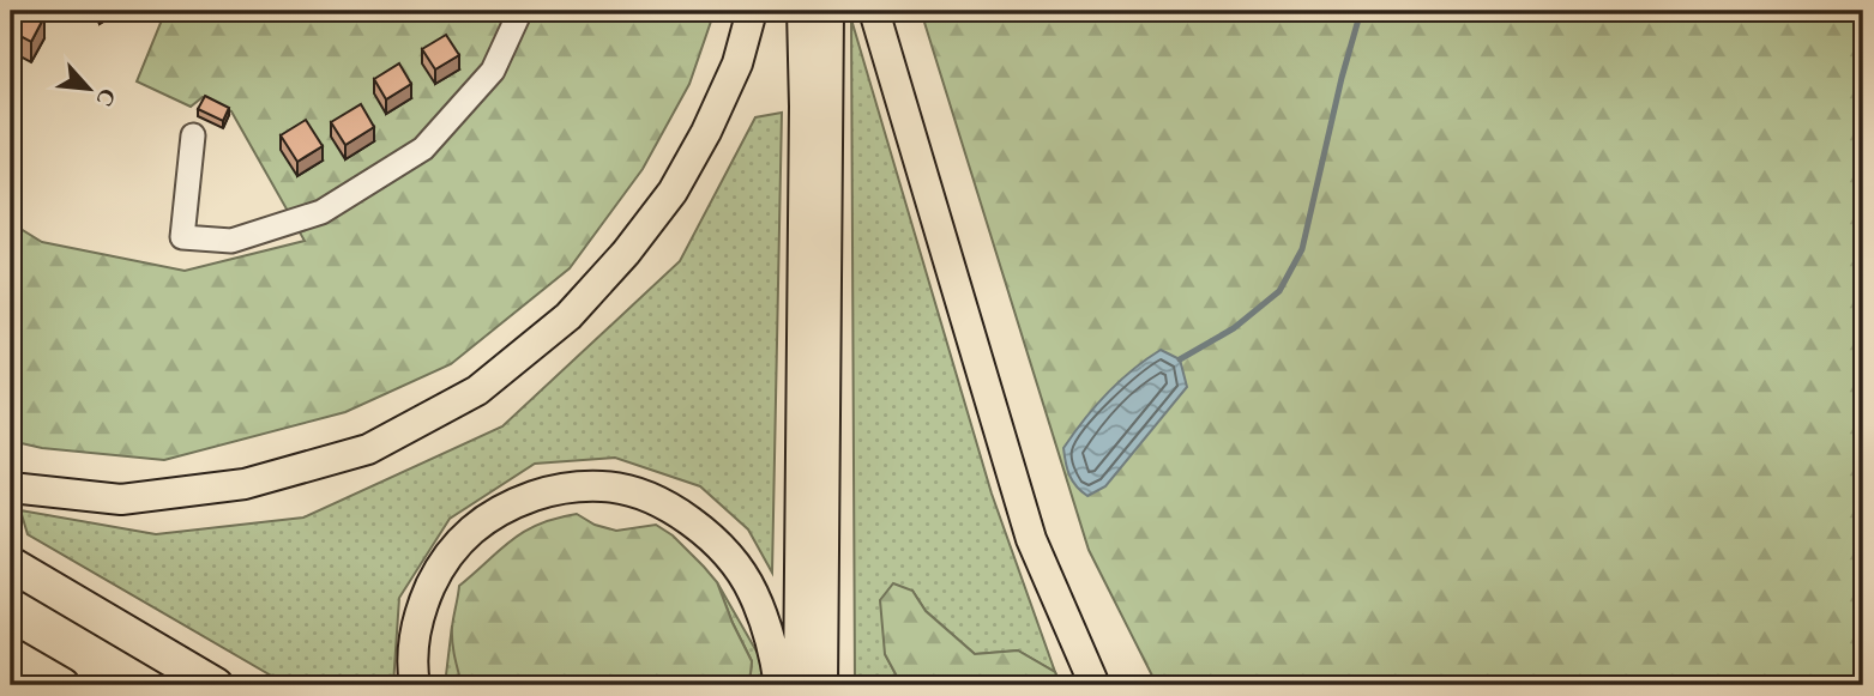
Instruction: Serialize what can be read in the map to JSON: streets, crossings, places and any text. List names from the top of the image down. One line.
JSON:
{"north":"bottom right"}
